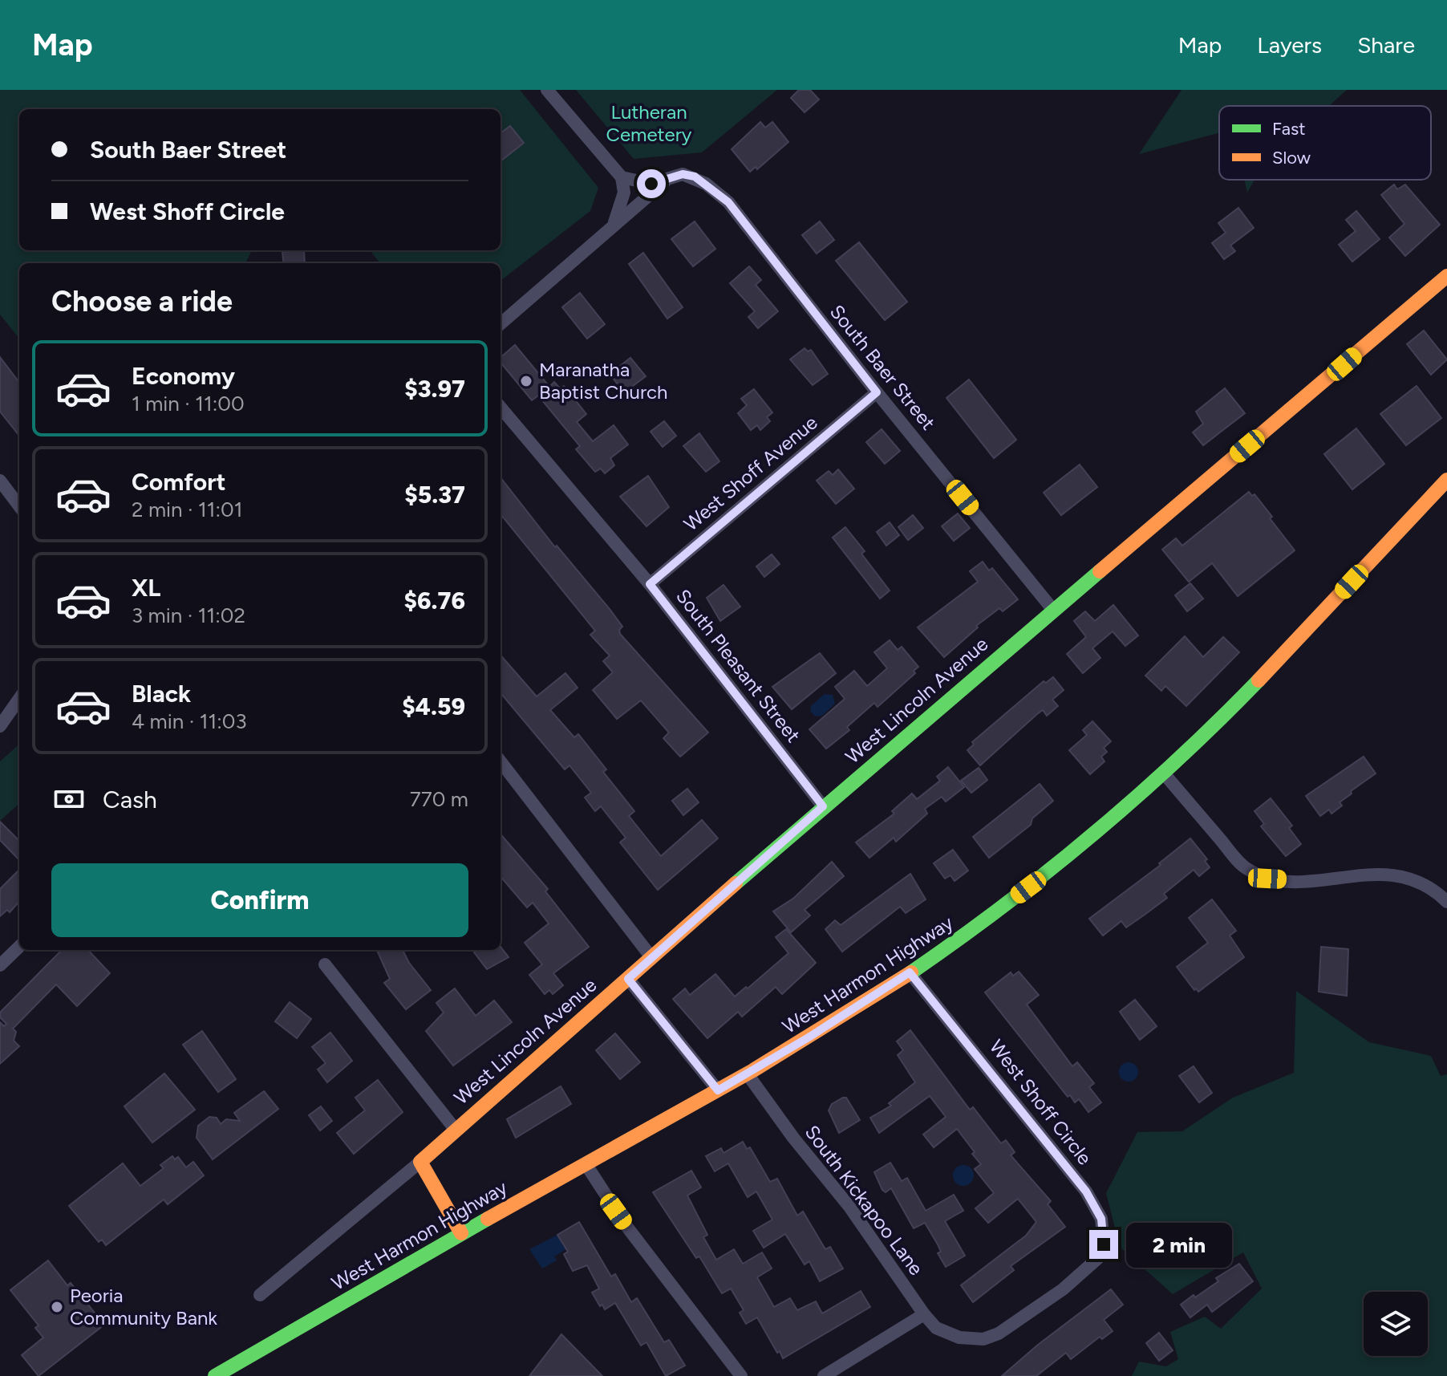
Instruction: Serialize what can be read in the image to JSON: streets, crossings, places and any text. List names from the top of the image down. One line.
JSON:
{"streets":{"main road":["West Lincoln Avenue","West Harmon Highway"],"street":["South Baer Street","West Shoff Avenue","South Pleasant Street","West Shoff Circle","South Kickapoo Lane"]},"crossings":[["South Baer Street","West Shoff Avenue"],["South Baer Street","West Lincoln Avenue"],["West Shoff Avenue","South Pleasant Street"],["South Pleasant Street","West Lincoln Avenue"],["West Harmon Highway","West Shoff Circle"],["West Harmon Highway","South Kickapoo Lane"],["West Shoff Circle","South Kickapoo Lane"]],"parks":["Lutheran Cemetery"],"places":["Maranatha Baptist Church","Peoria Community Bank"],"legend":["Fast","Slow"],"page":{"header":"Map","nav":["Map","Layers","Share"],"banner":["South Baer Street","West Shoff Circle"],"heading":"Choose a ride","list":[{"name":"Economy","note":"1 min · 11:00","value":"$3.97"},{"name":"Comfort","note":"2 min · 11:01","value":"$5.37"},{"name":"XL","note":"3 min · 11:02","value":"$6.76"},{"name":"Black","note":"4 min · 11:03","value":"$4.59"}],"pay":["Cash","770 m"],"buttons":"Confirm","bubble":"2 min"}}
